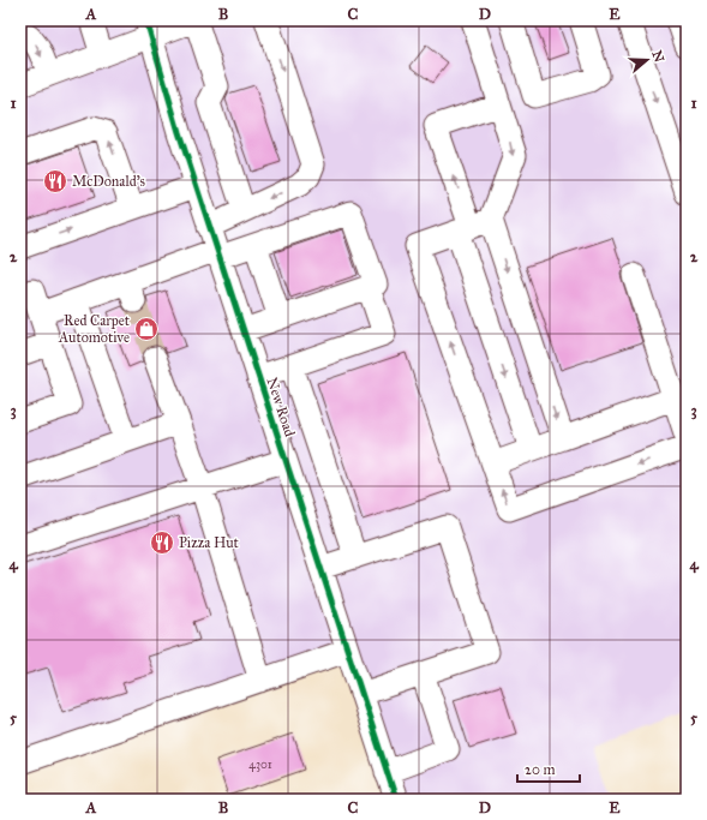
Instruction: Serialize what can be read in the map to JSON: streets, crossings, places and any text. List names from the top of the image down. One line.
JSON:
{"streets":{"street":["New Road"]},"places":{"restaurant":["McDonald's","Pizza Hut"],"shop":["Red Carpet Automotive"]},"house_numbers":["4301"],"scale_bar":"20 m","north":"right","grid":{"columns":["A","B","C","D","E"],"rows":["1","2","3","4","5"]}}
